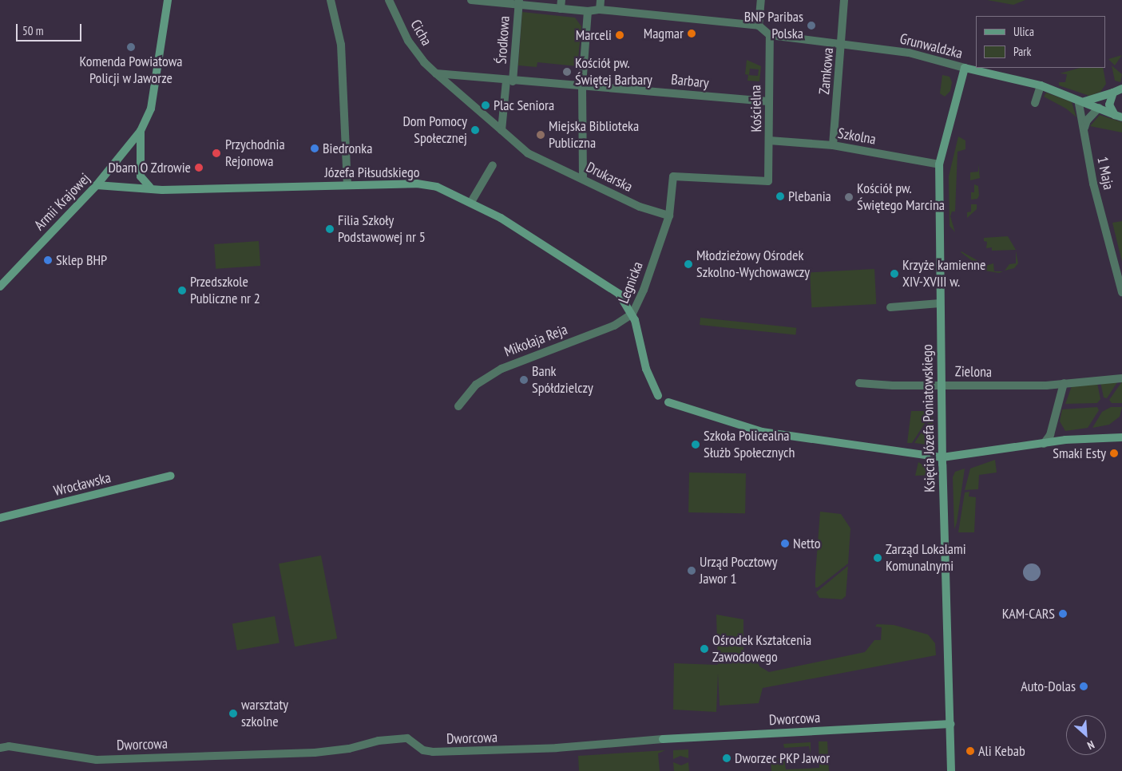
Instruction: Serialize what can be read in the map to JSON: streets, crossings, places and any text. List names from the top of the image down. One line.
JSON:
{"streets":{"street":["Cicha","Środkowa","Grunwaldzka","Zamkowa","Barbary","Kościelna","Szkolna","Józefa Piłsudskiego","1 Maja","Drukarska","Armii Krajowej","Legnicka","Mikołaja Reja","Zielona","Księcia Józefa Poniatowskiego","Wrocławska","Dworcowa"]},"crossings":[["Środkowa","Barbary"],["Grunwaldzka","Zamkowa"],["Grunwaldzka","Kościelna"],["Grunwaldzka","1 Maja"],["Grunwaldzka","Księcia Józefa Poniatowskiego"],["Zamkowa","Szkolna"],["Barbary","Kościelna"],["Kościelna","Szkolna"],["Kościelna","Legnicka"],["Szkolna","Księcia Józefa Poniatowskiego"],["Józefa Piłsudskiego","Armii Krajowej"],["Józefa Piłsudskiego","Legnicka"],["Józefa Piłsudskiego","Mikołaja Reja"],["Drukarska","Legnicka"],["Legnicka","Mikołaja Reja"],["Zielona","Księcia Józefa Poniatowskiego"],["Księcia Józefa Poniatowskiego","Dworcowa"]],"places":["BNP Paribas Polska","Magmar","Marceli","Komenda Powiatowa Policji w Jaworze","Kościół pw. Świętej Barbary","Plac Seniora","Dom Pomocy Społecznej","Miejska Biblioteka Publiczna","Biedronka","Przychodnia Rejonowa","Dbam O Zdrowie","Plebania","Kościół pw. Świętego Marcina","Filia Szkoły Podstawowej nr 5","Sklep BHP","Młodzieżowy Ośrodek Szkolno-Wychowawczy","Krzyże kamienne XIV-XVIII w.","Przedszkole Publiczne nr 2","Bank Spółdzielczy","Szkoła Policealna Służb Społecznych","Smaki Esty","Netto","Zarząd Lokalami Komunalnymi","Urząd Pocztowy Jawor 1","KAM-CARS","Ośrodek Kształcenia Zawodowego","Auto-Dolas","warsztaty szkolne","Ali Kebab","Dworzec PKP Jawor"],"legend":["Ulica","Park"],"scale_bar":"50 m","north":"bottom right"}
